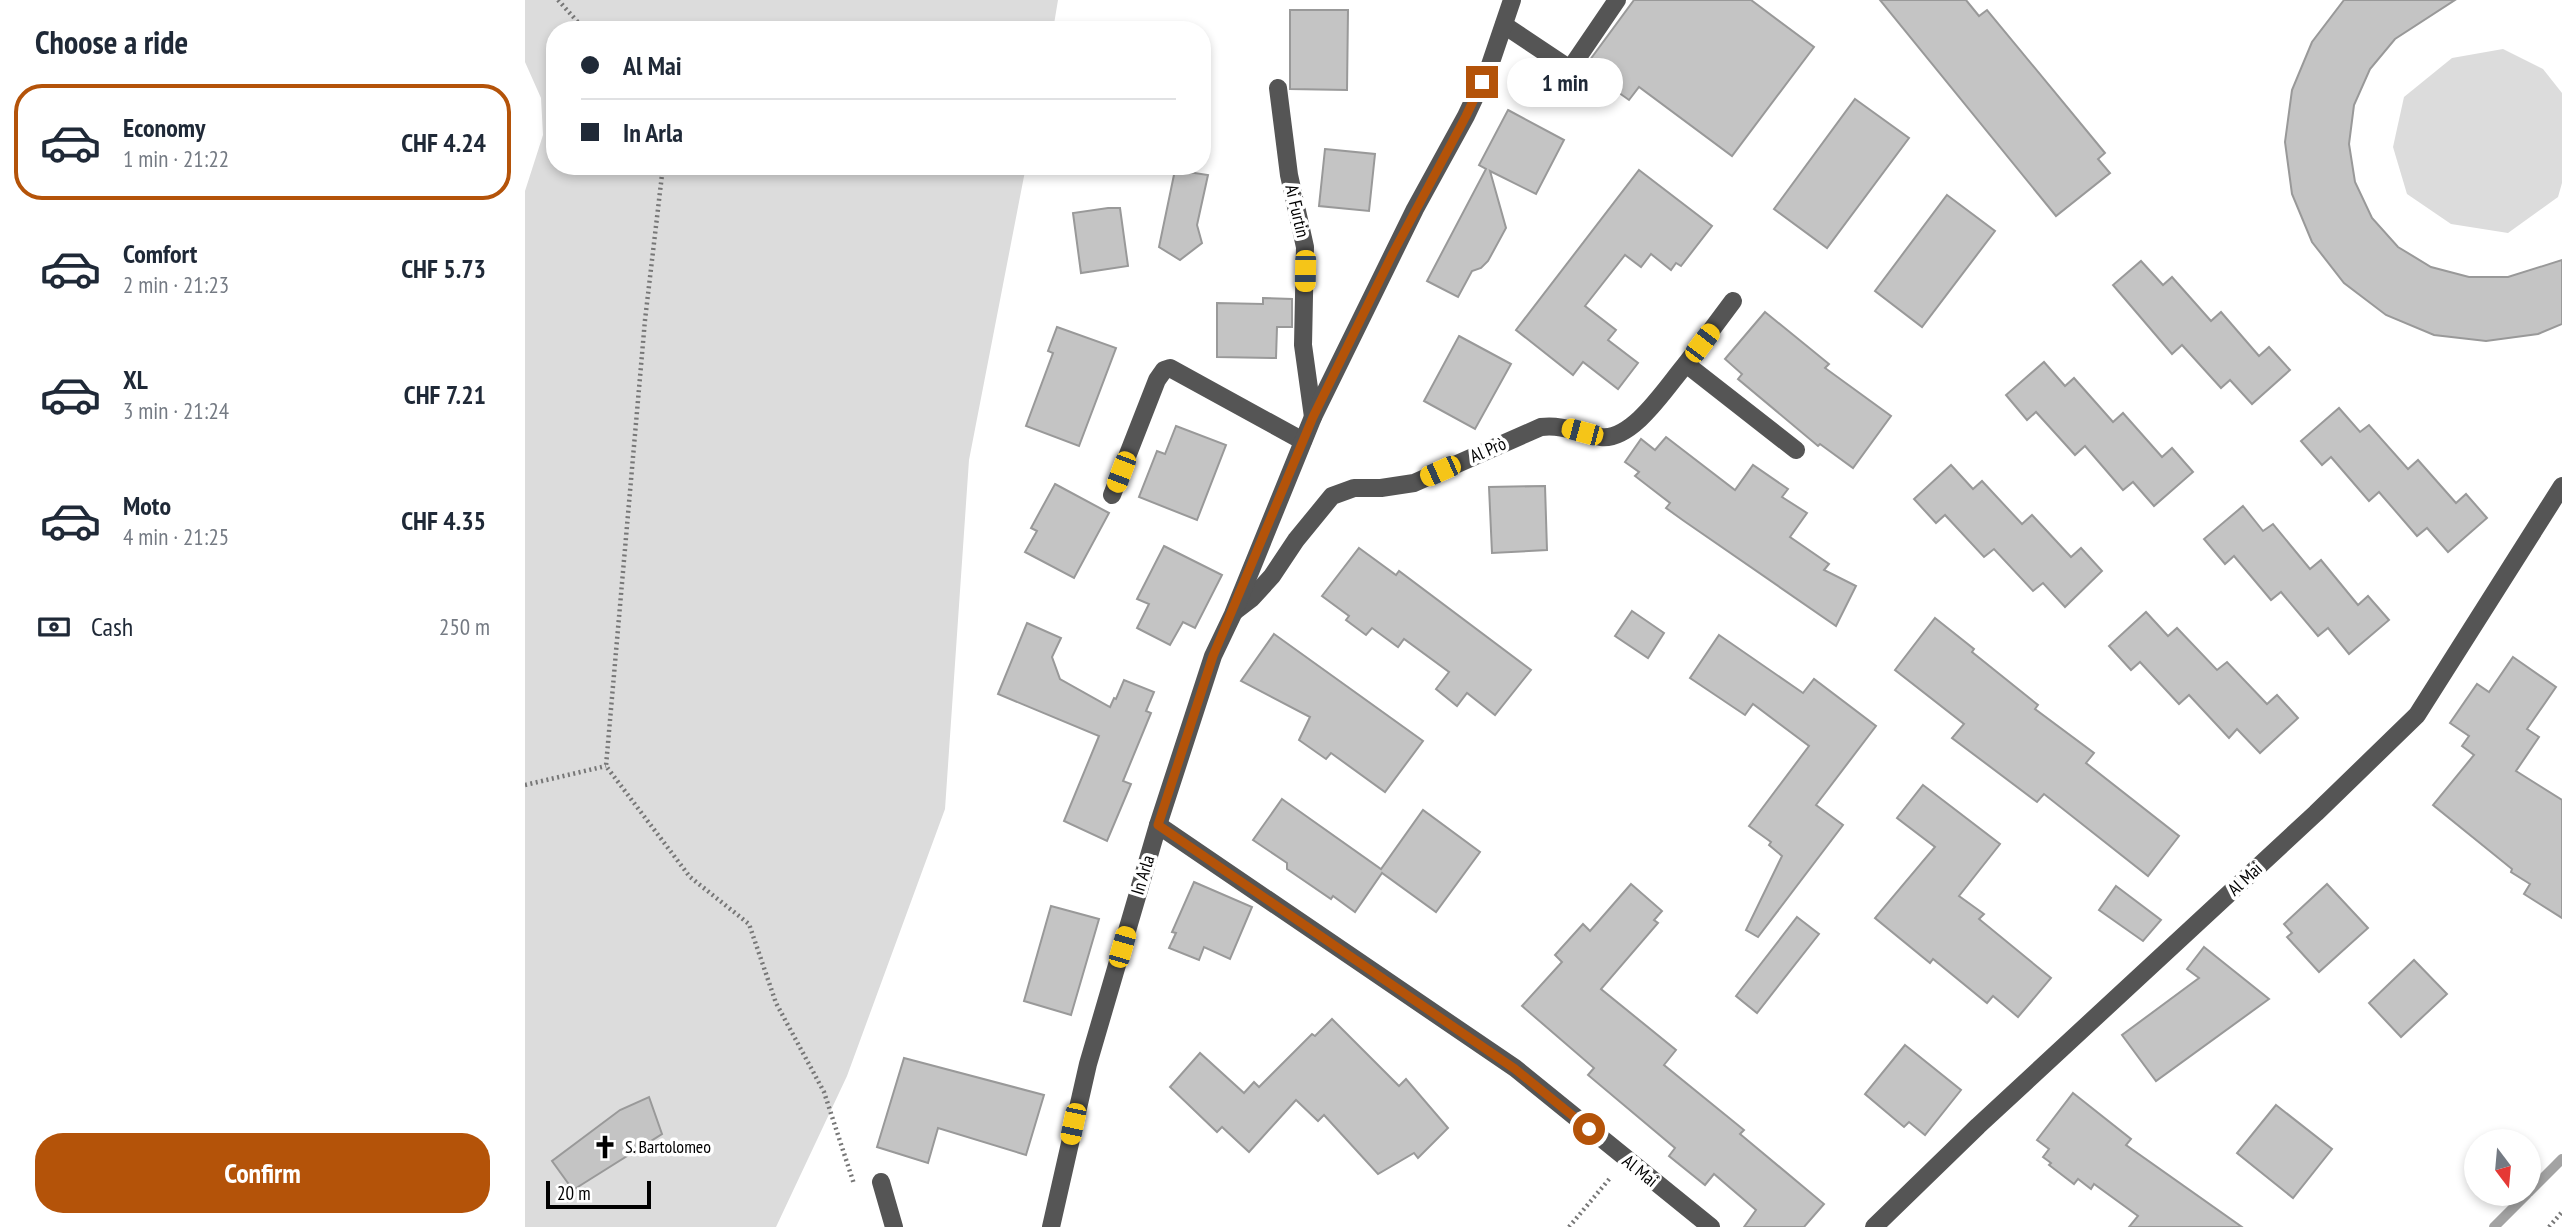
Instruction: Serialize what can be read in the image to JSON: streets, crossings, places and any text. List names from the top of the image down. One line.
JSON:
{"streets":{"street":["Ai Furtin","Al Prò","In Arla","Al Mai"]},"crossings":[["Ai Furtin","In Arla"],["Al Prò","In Arla"],["In Arla","Al Mai"]],"places":{"church":["S. Bartolomeo"]},"scale_bar":"20 m","north":"bottom","page":{"heading":"Choose a ride","banner":["Al Mai","In Arla"],"bubble":"1 min","list":[{"name":"Economy","note":"1 min · 21:22","value":"CHF 4.24"},{"name":"Comfort","note":"2 min · 21:23","value":"CHF 5.73"},{"name":"XL","note":"3 min · 21:24","value":"CHF 7.21"},{"name":"Moto","note":"4 min · 21:25","value":"CHF 4.35"}],"pay":["Cash","250 m"],"buttons":"Confirm","scale":"20 m"}}
